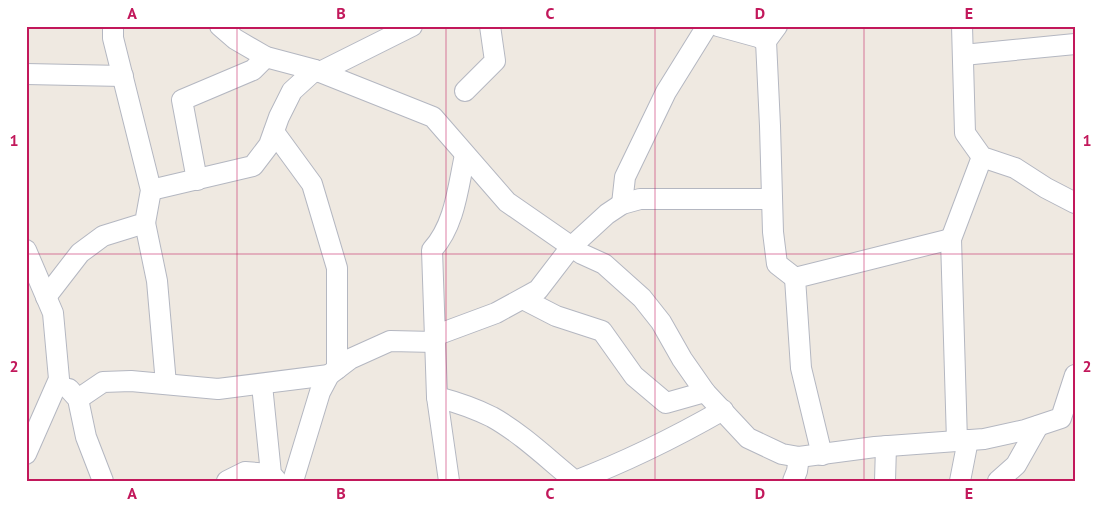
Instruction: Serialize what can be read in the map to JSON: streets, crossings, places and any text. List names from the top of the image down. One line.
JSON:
{"grid":{"columns":["A","B","C","D","E"],"rows":["1","2"]}}
